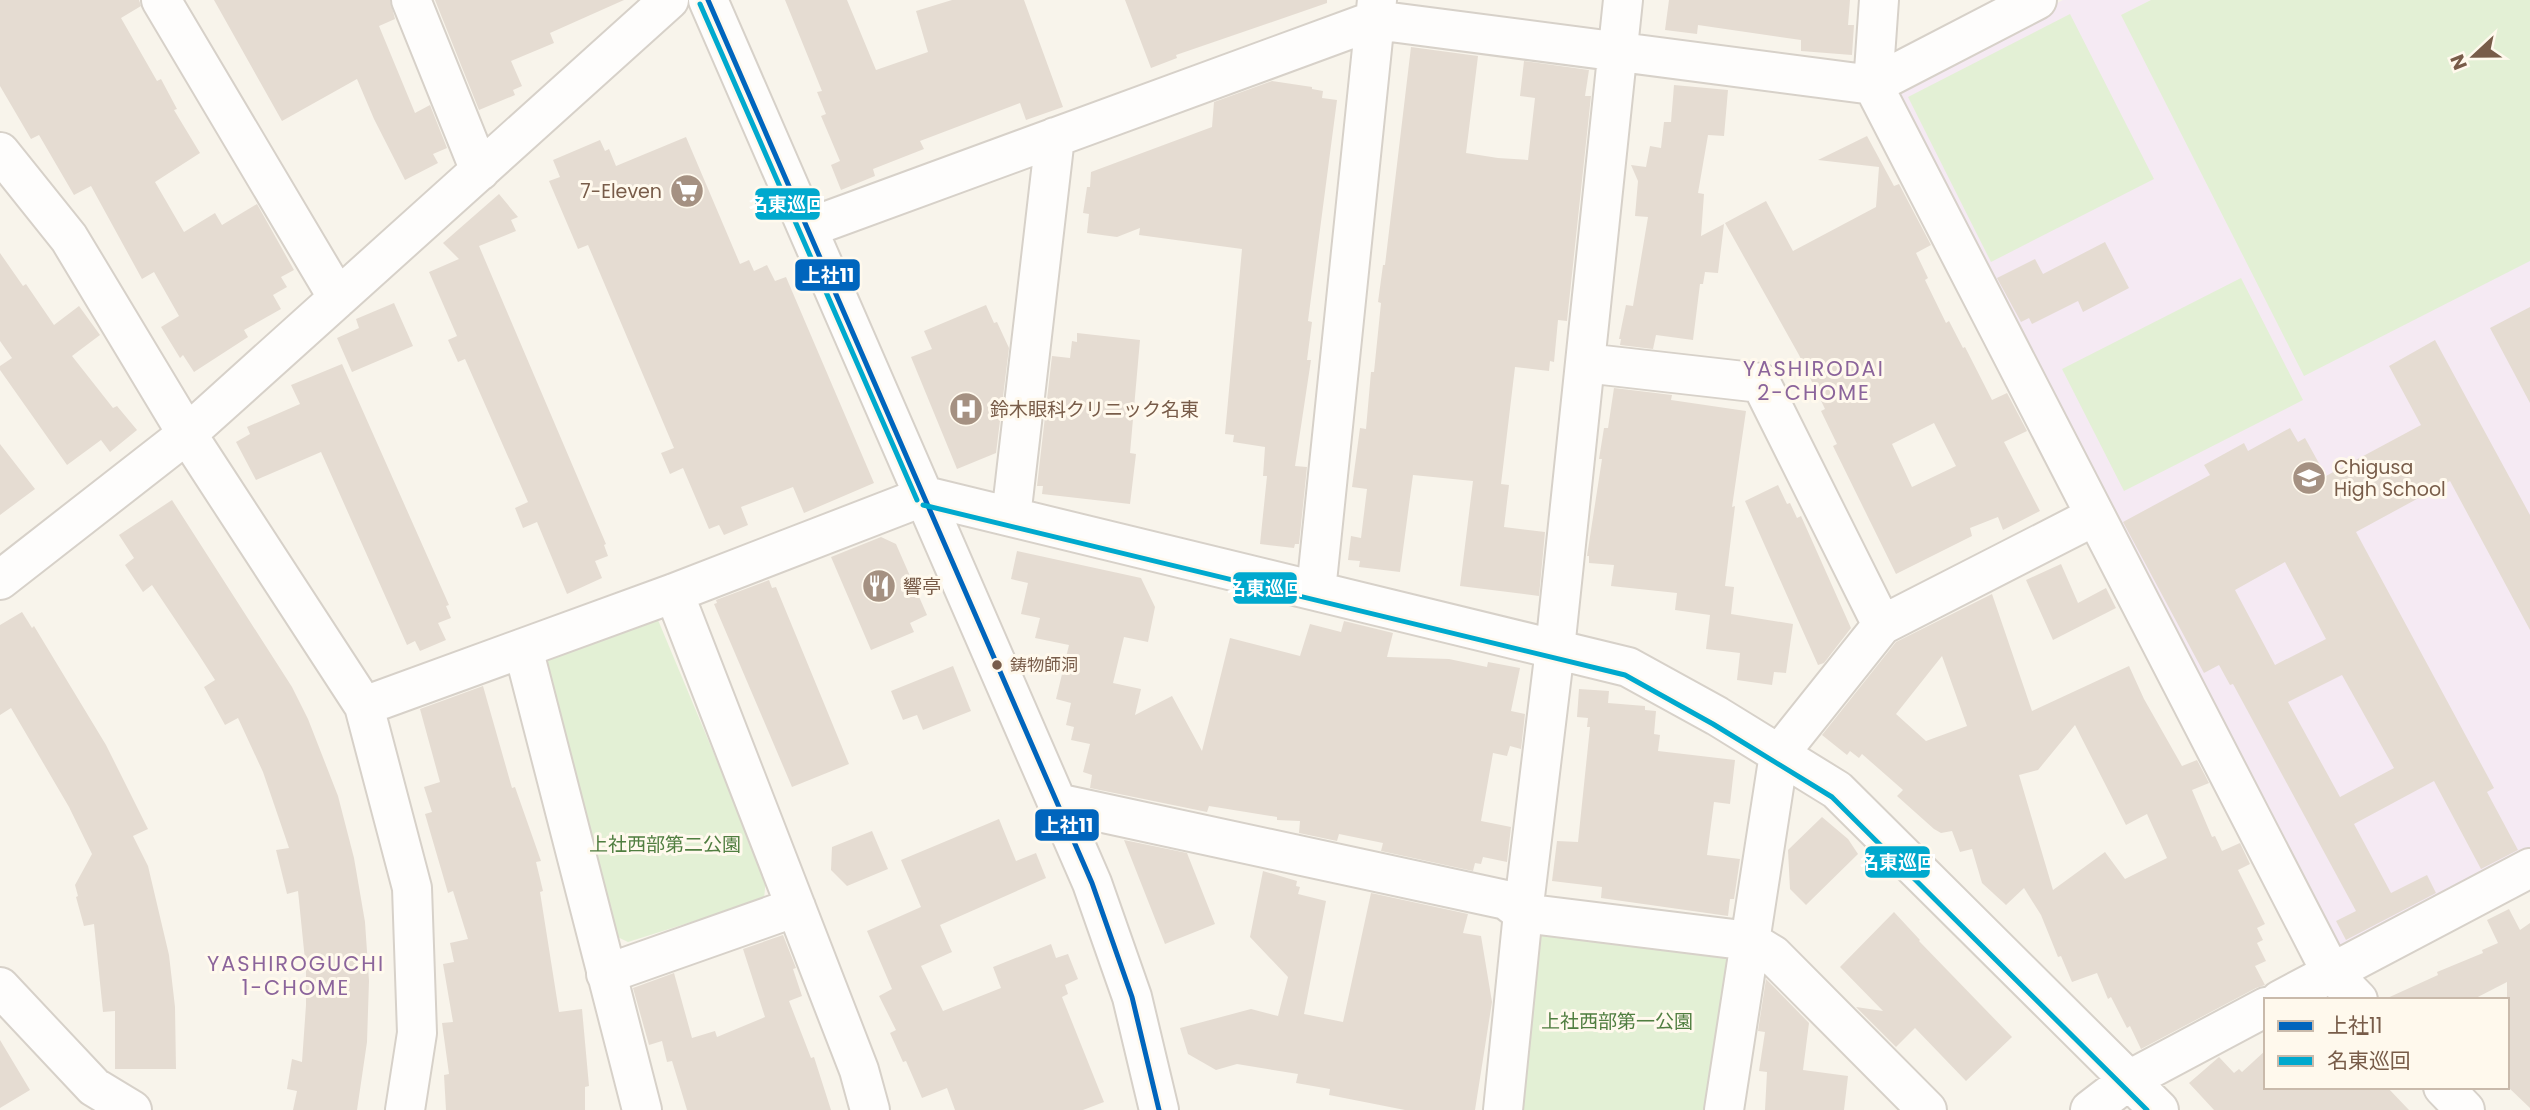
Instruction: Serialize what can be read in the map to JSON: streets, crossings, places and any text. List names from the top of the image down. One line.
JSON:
{"districts":["YASHIRODAI 2-CHOME","YASHIROGUCHI 1-CHOME"],"parks":["上社西部第二公園","上社西部第一公園"],"places":{"supermarket":["7-Eleven"],"hospital":["鈴木眼科クリニック名東"],"school or university":["Chigusa High School"],"restaurant":["響亭"],"other":["鋳物師洞"]},"lines":["transit line 上社11","transit line 名東巡回"],"legend":["上社11","名東巡回"],"north":"left"}
